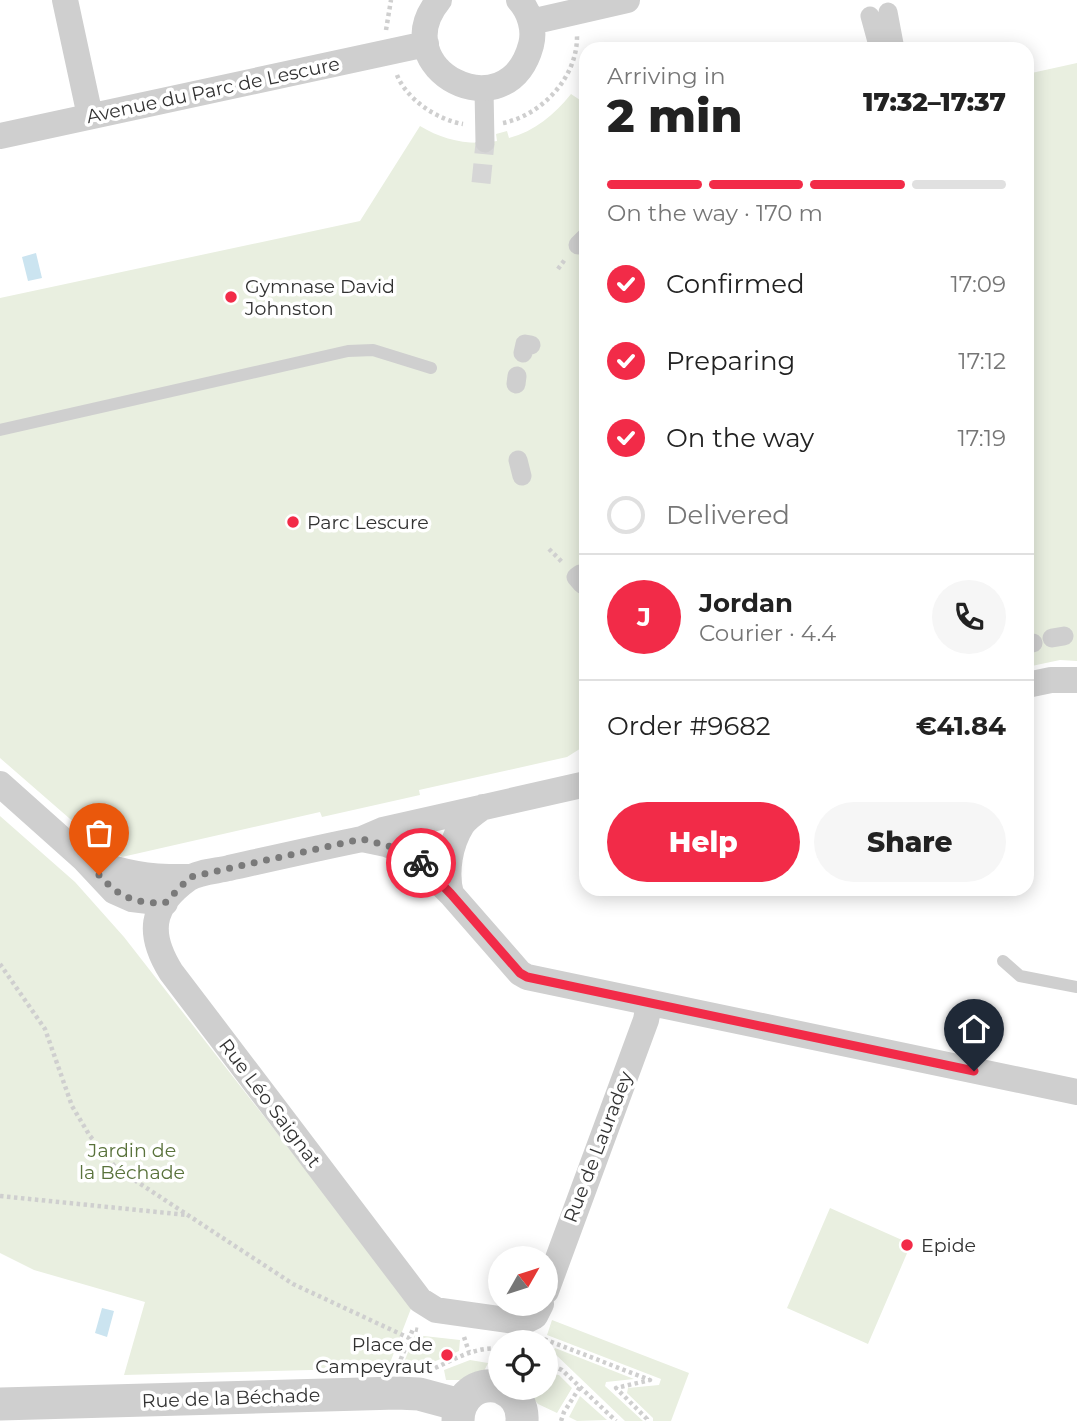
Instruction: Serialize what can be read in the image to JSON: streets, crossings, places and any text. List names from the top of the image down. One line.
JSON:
{"streets":{"street":["Avenue du Parc de Lescure","Rue Léo Saignat","Rue de Lauradey","Rue de la Béchade"]},"parks":["Jardin de la Béchade"],"places":["Gymnase David Johnston","Parc Lescure","Epide","Place de Campeyraut"],"north":"top right","page":{"heading":["2 min","Arriving in","17:32–17:37"],"panel":["Jordan","Courier · 4.4","Order #9682","€41.84"],"bar":"On the way · 170 m","list":[["Confirmed","17:09"],["Preparing","17:12"],["On the way","17:19"],"Delivered"],"round":"J","buttons":["Help","Share"]}}
